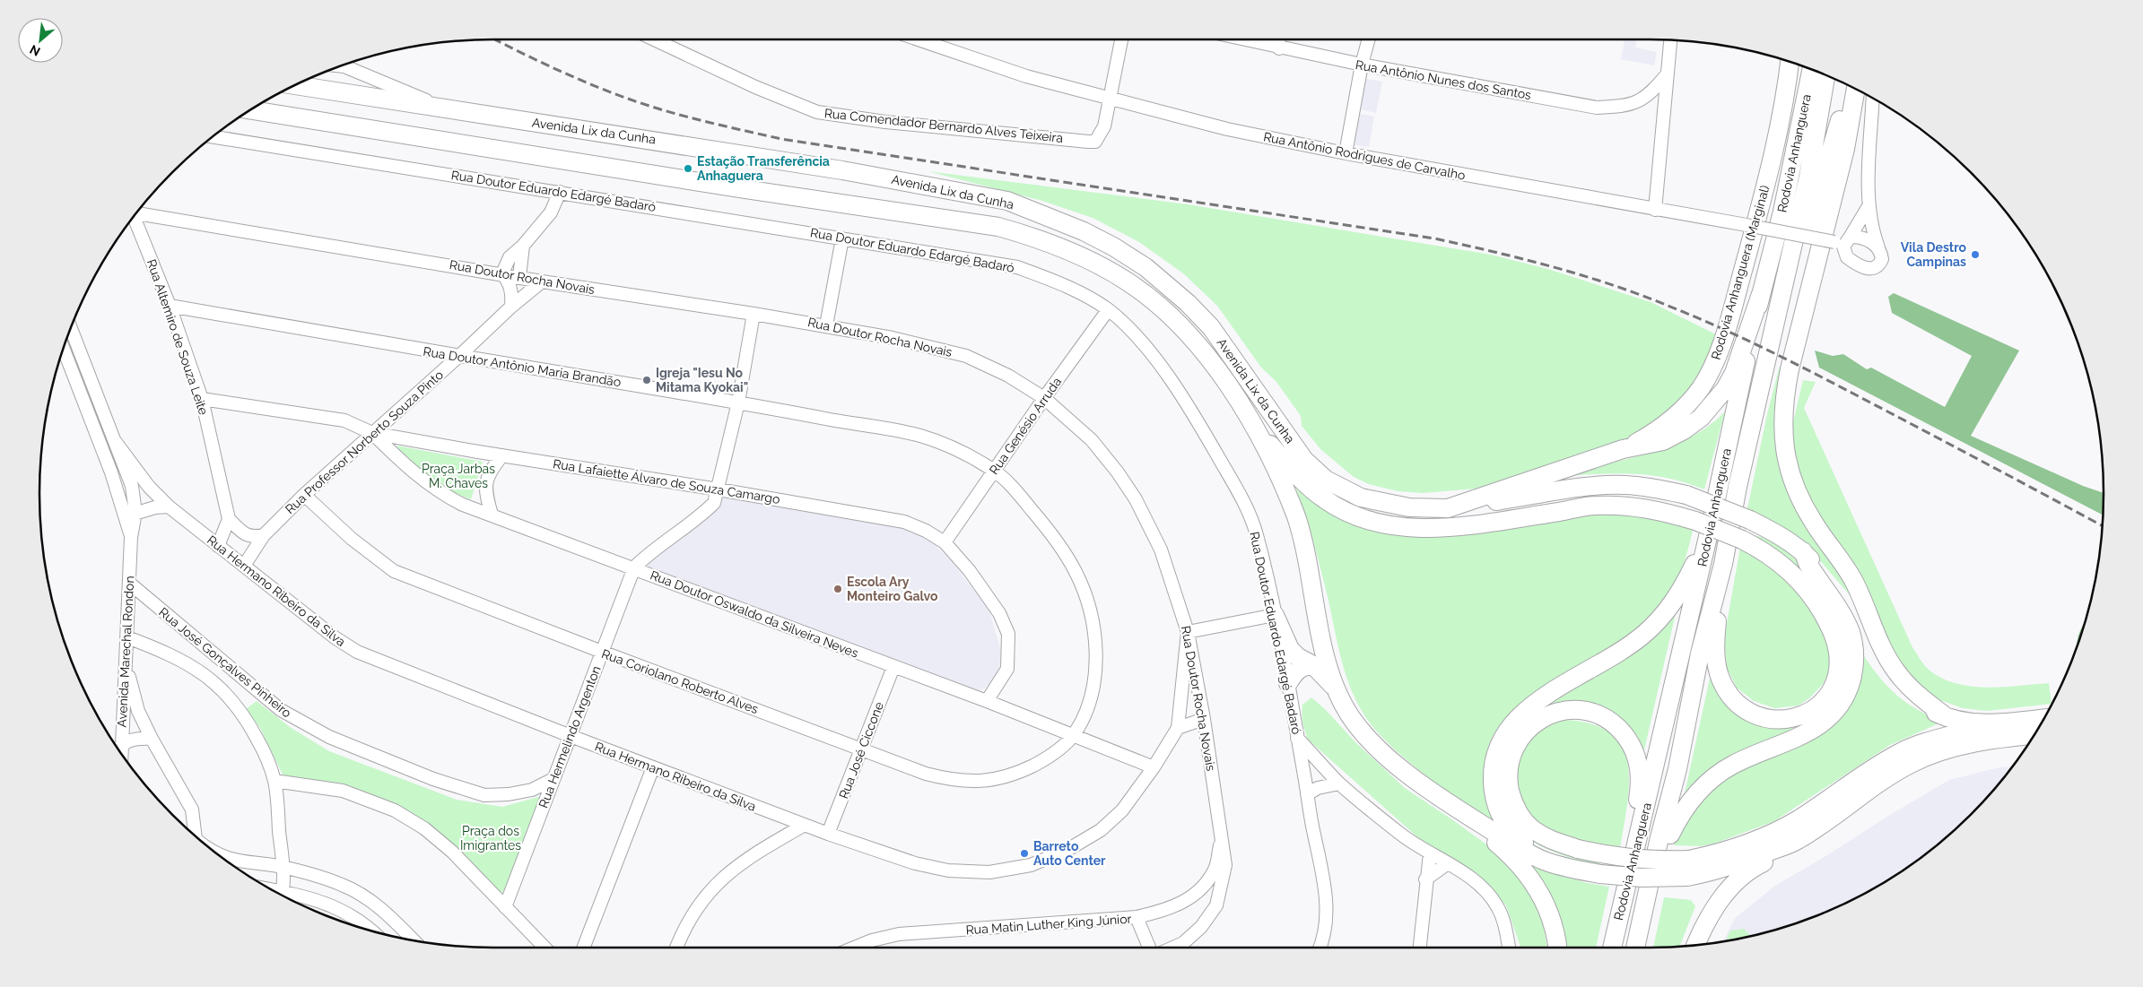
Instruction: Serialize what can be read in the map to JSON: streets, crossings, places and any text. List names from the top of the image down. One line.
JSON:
{"streets":{"highway":["Avenida Lix da Cunha","Rodovia Anhanguera","Rodovia Anhanguera (Marginal)"],"street":["Rua Antônio Nunes dos Santos","Rua Comendador Bernardo Alves Teixeira","Rua Antônio Rodrigues de Carvalho","Rua Doutor Eduardo Edargé Badaró","Rua Doutor Rocha Novais","Rua Altemiro de Souza Leite","Rua Doutor Antônio Maria Brandão","Rua Genésio Arruda","Rua Professor Norberto Souza Pinto","Rua Lafaiette Álvaro de Souza Camargo","Rua Hermano Ribeiro da Silva","Rua Doutor Oswaldo da Silveira Neves","Avenida Marechal Rondon","Rua José Gonçalves Pinheiro","Rua Coriolano Roberto Alves","Rua Hermelindo Argenton","Rua José Ciccone","Rua Matin Luther King Júnior"]},"crossings":[["Rua Comendador Bernardo Alves Teixeira","Rua Antônio Rodrigues de Carvalho"],["Avenida Lix da Cunha","Rodovia Anhanguera"],["Avenida Lix da Cunha","Rodovia Anhanguera (Marginal)"],["Rua Doutor Eduardo Edargé Badaró","Rua Genésio Arruda"],["Rua Doutor Rocha Novais","Rua Genésio Arruda"],["Rua Doutor Rocha Novais","Rua Professor Norberto Souza Pinto"],["Rua Doutor Rocha Novais","Rua Hermano Ribeiro da Silva"],["Rua Doutor Rocha Novais","Rua Hermelindo Argenton"],["Rua Doutor Rocha Novais","Rua Matin Luther King Júnior"],["Rua Altemiro de Souza Leite","Rua Doutor Antônio Maria Brandão"],["Rua Altemiro de Souza Leite","Rua Lafaiette Álvaro de Souza Camargo"],["Rua Doutor Antônio Maria Brandão","Rua Genésio Arruda"],["Rua Doutor Antônio Maria Brandão","Rua Professor Norberto Souza Pinto"],["Rua Doutor Antônio Maria Brandão","Rua Doutor Oswaldo da Silveira Neves"],["Rua Doutor Antônio Maria Brandão","Rua Coriolano Roberto Alves"],["Rua Doutor Antônio Maria Brandão","Rua Hermelindo Argenton"],["Rua Genésio Arruda","Rua Lafaiette Álvaro de Souza Camargo"],["Rua Professor Norberto Souza Pinto","Rua Lafaiette Álvaro de Souza Camargo"],["Rua Professor Norberto Souza Pinto","Rua Hermano Ribeiro da Silva"],["Rua Professor Norberto Souza Pinto","Rua Doutor Oswaldo da Silveira Neves"],["Rua Professor Norberto Souza Pinto","Rua Coriolano Roberto Alves"],["Rua Lafaiette Álvaro de Souza Camargo","Rua Doutor Oswaldo da Silveira Neves"],["Rua Lafaiette Álvaro de Souza Camargo","Rua Hermelindo Argenton"],["Rua Hermano Ribeiro da Silva","Rua Doutor Oswaldo da Silveira Neves"],["Rua Hermano Ribeiro da Silva","Avenida Marechal Rondon"],["Rua Hermano Ribeiro da Silva","Rua Hermelindo Argenton"],["Rua Hermano Ribeiro da Silva","Rua José Ciccone"],["Rua Doutor Oswaldo da Silveira Neves","Rua Coriolano Roberto Alves"],["Rua Doutor Oswaldo da Silveira Neves","Rua Hermelindo Argenton"],["Rua Doutor Oswaldo da Silveira Neves","Rua José Ciccone"],["Avenida Marechal Rondon","Rua José Gonçalves Pinheiro"],["Rua José Gonçalves Pinheiro","Rua Hermelindo Argenton"],["Rua Coriolano Roberto Alves","Rua Hermelindo Argenton"],["Rua Coriolano Roberto Alves","Rua José Ciccone"]],"parks":["Praça Jarbas M. Chaves","Praça dos Imigrantes"],"places":["Estação Transferência Anhaguera","Vila Destro Campinas","Igreja \"Iesu No Mitama Kyokai\"","Escola Ary Monteiro Galvo","Barreto Auto Center"],"north":"bottom left"}
